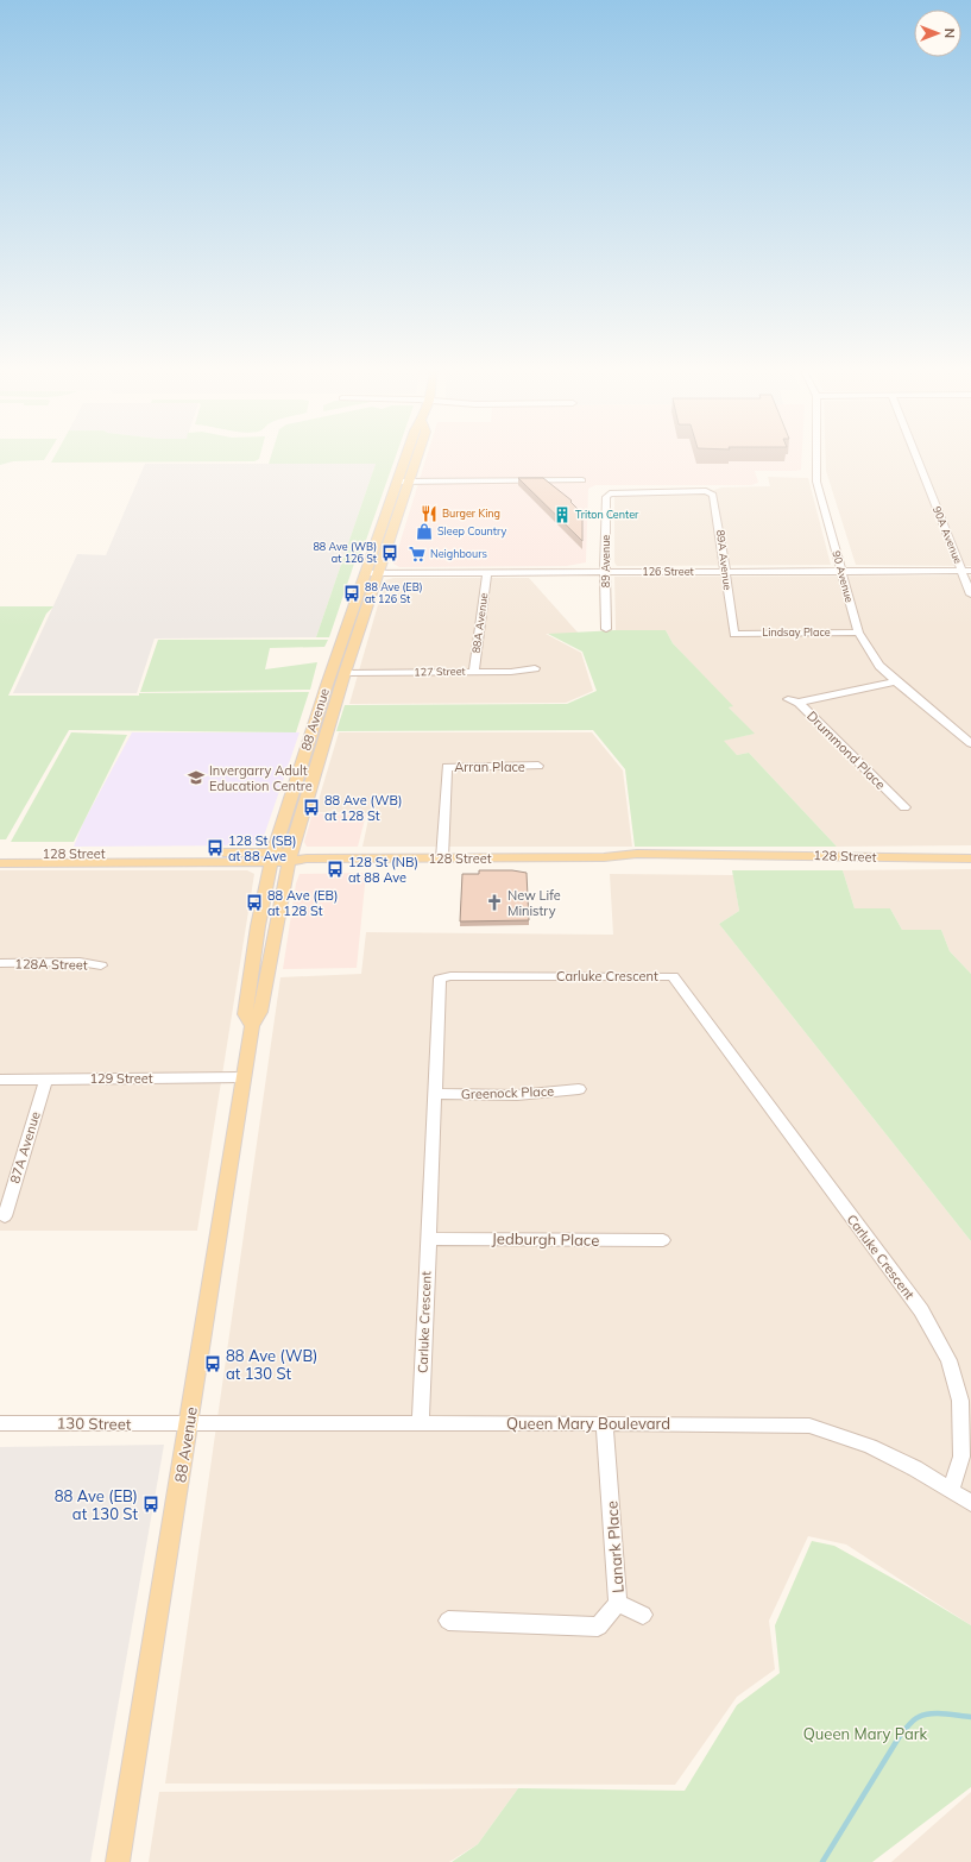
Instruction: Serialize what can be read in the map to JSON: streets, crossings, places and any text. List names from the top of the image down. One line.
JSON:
{"streets":{"main road":["88 Avenue","128 Street"],"street":["90A Avenue","89A Avenue","89 Avenue","126 Street","90 Avenue","88A Avenue","Lindsay Place","127 Street","Drummond Place","Arran Place","128A Street","Carluke Crescent","129 Street","Greenock Place","87A Avenue","Jedburgh Place","130 Street","Queen Mary Boulevard","Lanark Place"]},"crossings":[["90A Avenue","126 Street"],["89A Avenue","89 Avenue"],["89A Avenue","126 Street"],["89A Avenue","Lindsay Place"],["89 Avenue","126 Street"],["126 Street","90 Avenue"],["126 Street","88A Avenue"],["126 Street","88 Avenue"],["90 Avenue","Lindsay Place"],["90 Avenue","Drummond Place"],["88A Avenue","127 Street"],["127 Street","88 Avenue"],["88 Avenue","128 Street"],["88 Avenue","129 Street"],["88 Avenue","130 Street"],["88 Avenue","Queen Mary Boulevard"],["Arran Place","128 Street"],["Carluke Crescent","Greenock Place"],["Carluke Crescent","Jedburgh Place"],["Carluke Crescent","Queen Mary Boulevard"],["129 Street","87A Avenue"],["130 Street","Queen Mary Boulevard"],["Queen Mary Boulevard","Lanark Place"]],"parks":["Queen Mary Park"],"places":{"restaurant":["Burger King"],"building":["Triton Center"],"shop":["Sleep Country"],"bus stop":["88 Ave (WB) at 126 St","88 Ave (EB) at 126 St","88 Ave (WB) at 128 St","128 St (SB) at 88 Ave","128 St (NB) at 88 Ave","88 Ave (EB) at 128 St","88 Ave (WB) at 130 St","88 Ave (EB) at 130 St"],"supermarket":["Neighbours"],"school or university":["Invergarry Adult Education Centre"],"church":["New Life Ministry"]},"north":"right"}
